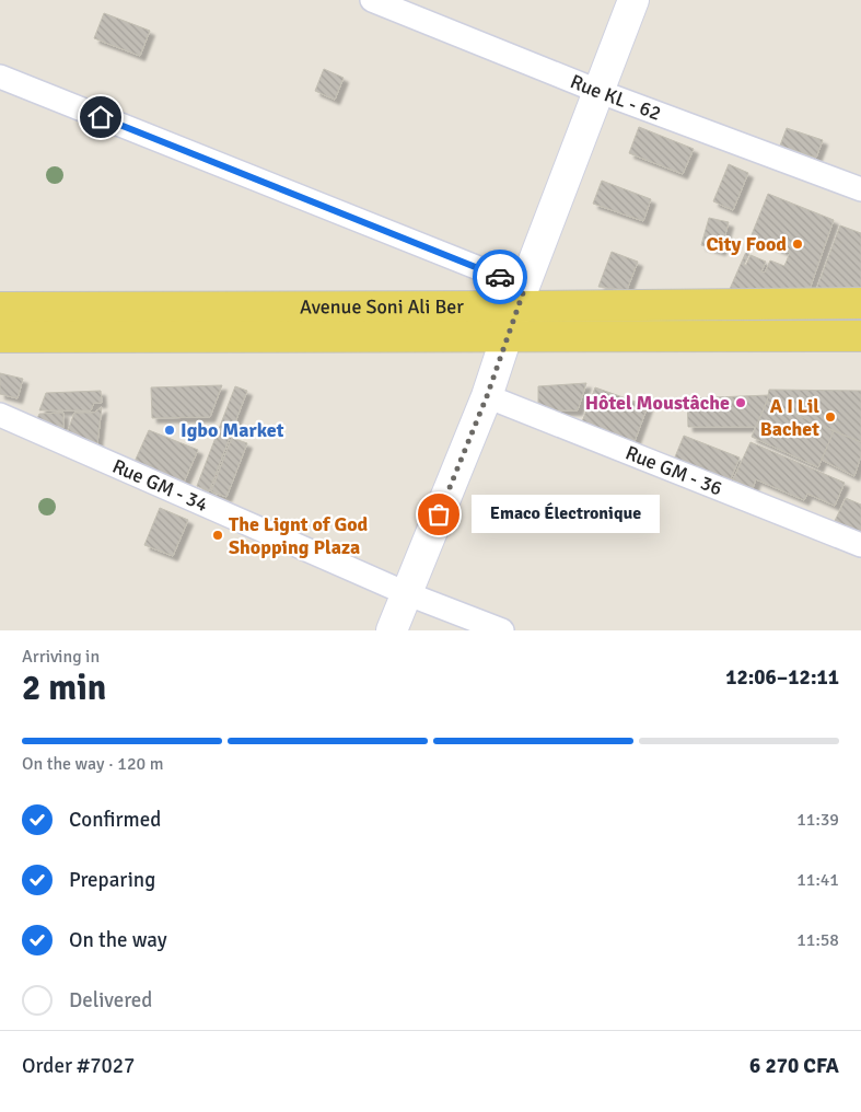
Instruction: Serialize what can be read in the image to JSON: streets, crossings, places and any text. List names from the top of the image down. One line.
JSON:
{"streets":{"main road":["Avenue Soni Ali Ber"],"street":["Rue KL - 62","Rue GM - 36","Rue GM - 34"]},"places":["City Food","Hôtel Moustâche","A I Lil Bachet","Igbo Market","Emaco Électronique","The Lignt of God Shopping Plaza"],"page":{"bubble":"Emaco Électronique","heading":["2 min","Arriving in","12:06–12:11"],"panel":["Order #7027","6 270 CFA"],"bar":"On the way · 120 m","list":[["Confirmed","11:39"],["Preparing","11:41"],["On the way","11:58"],"Delivered"]}}
